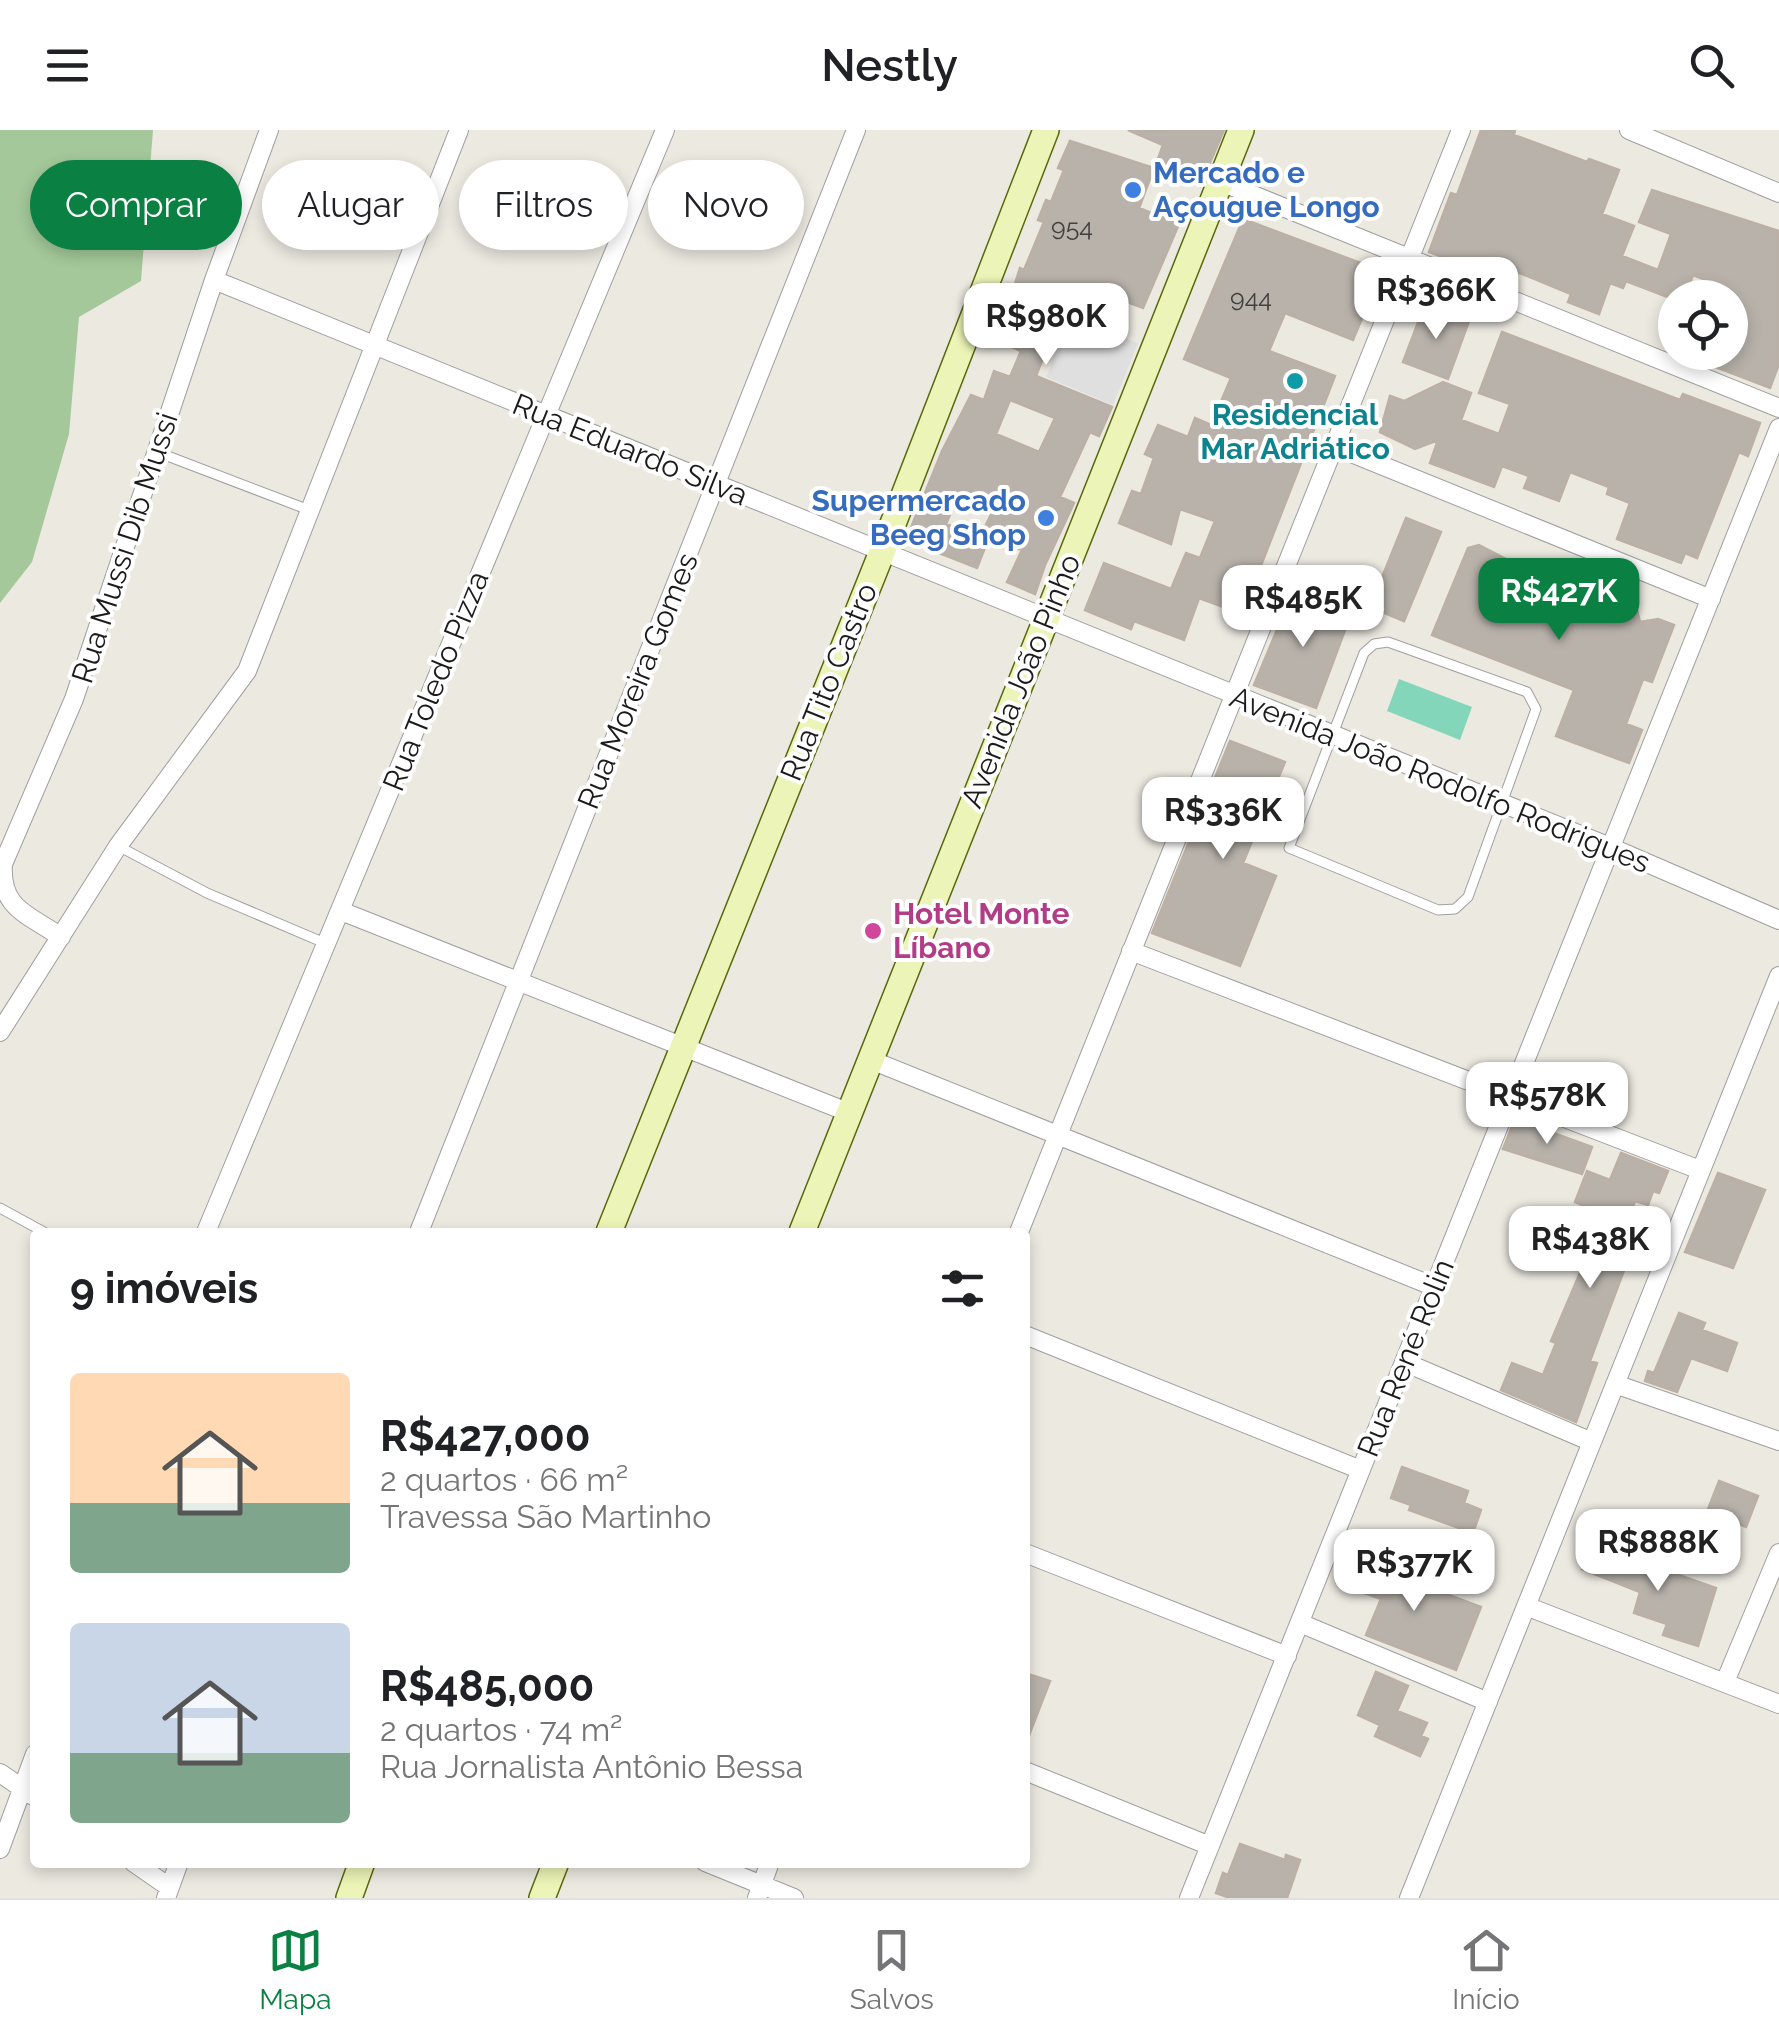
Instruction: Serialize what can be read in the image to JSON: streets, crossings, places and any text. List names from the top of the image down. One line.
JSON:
{"streets":{"main road":["Avenida João Pinho","Rua Tito Castro"],"street":["Rua Eduardo Silva","Rua Mussi Dib Mussi","Rua Toledo Pizza","Rua Moreira Gomes","Avenida João Rodolfo Rodrigues","Rua René Rolin"]},"crossings":[["Rua Eduardo Silva","Rua Mussi Dib Mussi"],["Rua Eduardo Silva","Rua Toledo Pizza"],["Rua Eduardo Silva","Rua Moreira Gomes"],["Rua Eduardo Silva","Avenida João Pinho"],["Rua Eduardo Silva","Rua Tito Castro"],["Rua Eduardo Silva","Avenida João Rodolfo Rodrigues"],["Avenida João Pinho","Avenida João Rodolfo Rodrigues"],["Avenida João Rodolfo Rodrigues","Rua René Rolin"]],"places":["Mercado e Açougue Longo","Residencial Mar Adriático","Supermercado Beeg Shop","Hotel Monte Líbano"],"house_numbers":["954","944"],"page":{"header":"Nestly","chip":["Comprar","Alugar","Filtros","Novo"],"price":["R$366K","R$980K","R$427K","R$485K","R$336K","R$578K","R$438K","R$888K","R$377K"],"heading":"9 imóveis","list":[{"name":"R$427,000","note":"2 quartos · 66 m² · Travessa São Martinho"},{"name":"R$485,000","note":"2 quartos · 74 m² · Rua Jornalista Antônio Bessa"}],"tabs":["Mapa","Salvos","Início"]}}
